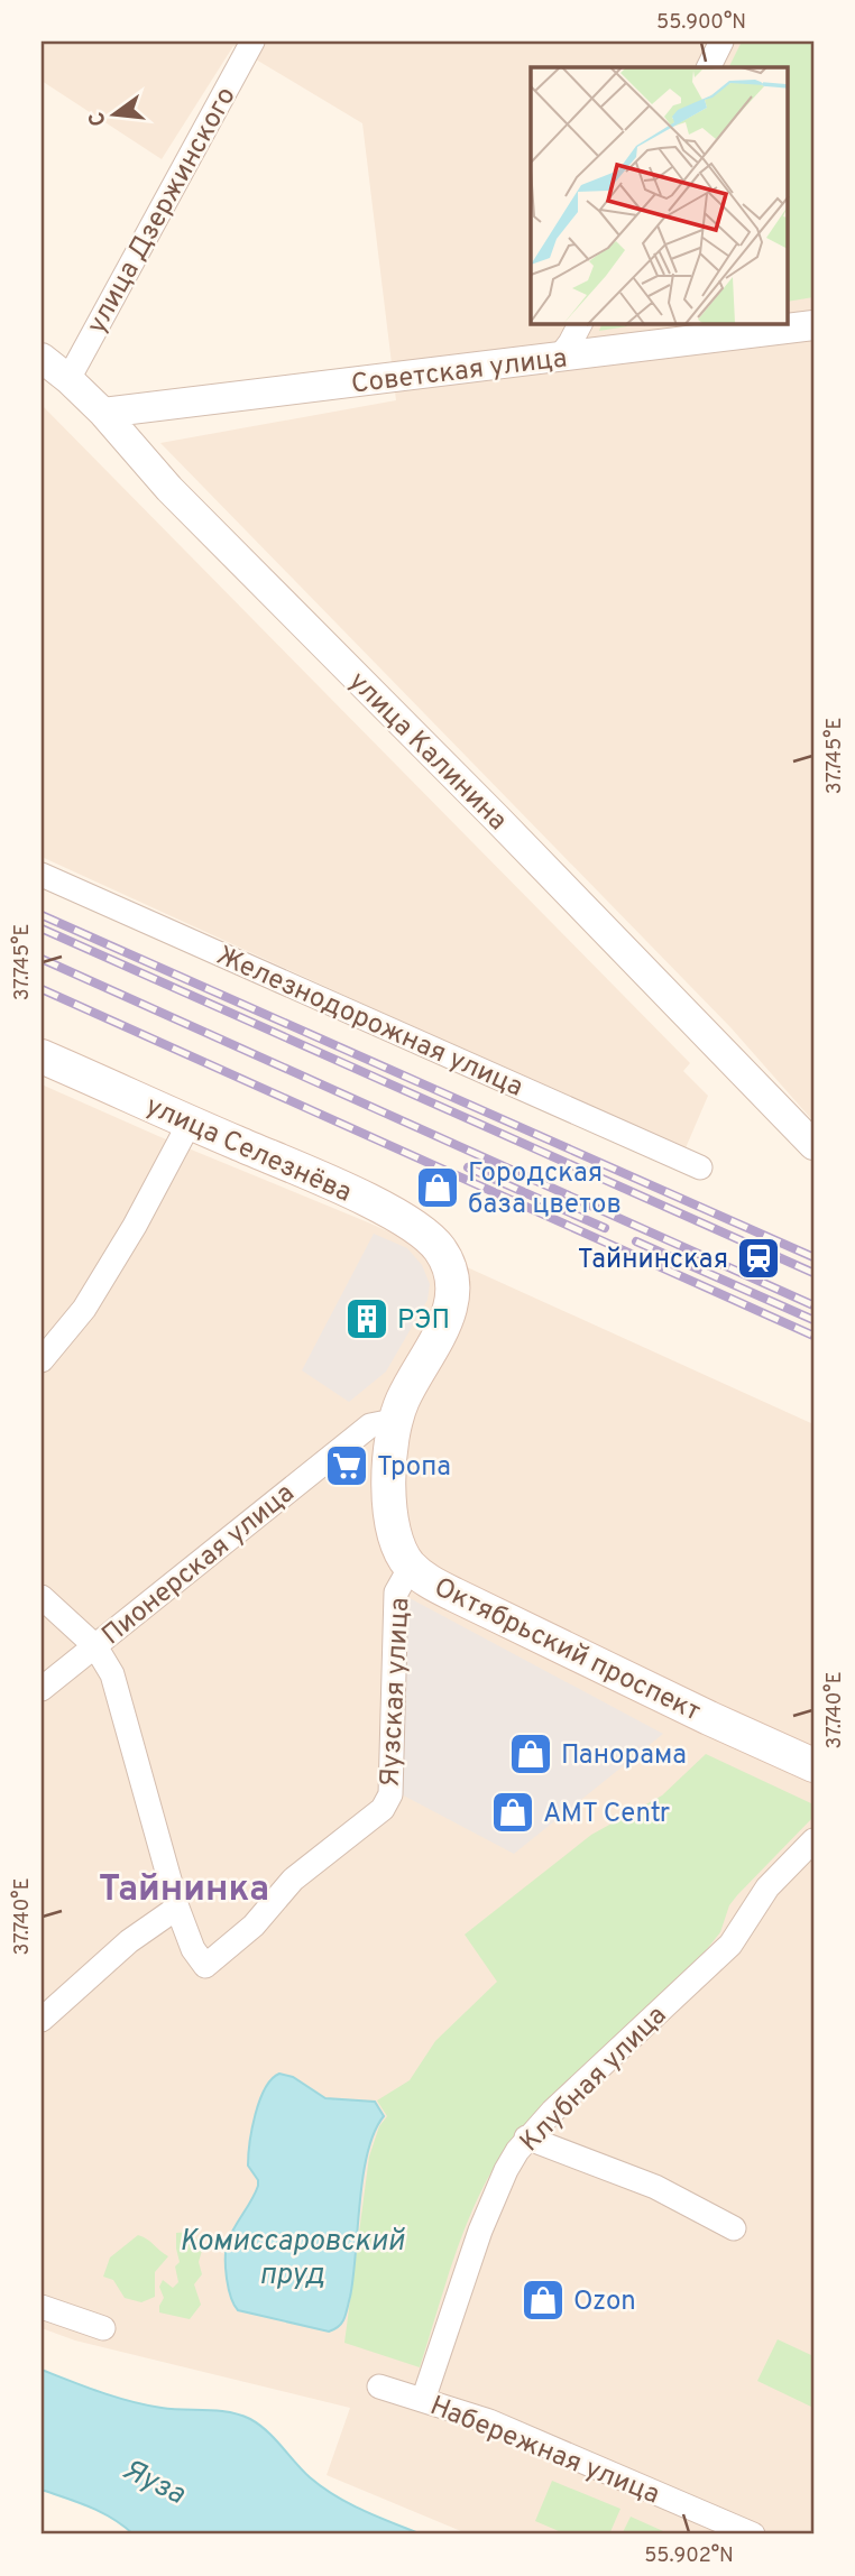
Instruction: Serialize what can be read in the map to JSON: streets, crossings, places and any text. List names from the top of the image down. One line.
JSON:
{"streets":{"main road":["улица Селезнёва","Октябрьский проспект"],"street":["улица Дзержинского","Советская улица","улица Калинина","Железнодорожная улица","Пионерская улица","Яузская улица","Клубная улица","Набережная улица"]},"crossings":[["улица Дзержинского","улица Калинина"],["Советская улица","улица Калинина"],["улица Селезнёва","Октябрьский проспект"],["Пионерская улица","Октябрьский проспект"],["Октябрьский проспект","Яузская улица"],["Клубная улица","Набережная улица"]],"districts":["Тайнинка"],"water":["Комиссаровский пруд","Яуза"],"places":{"shop":["Городская база цветов","Панорама","AMT Centr","Ozon"],"station":["Тайнинская"],"building":["РЭП"],"supermarket":["Тропа"]},"north":"left","coordinates":["55.900°N","37.745°E","37.740°E","55.902°N"]}
